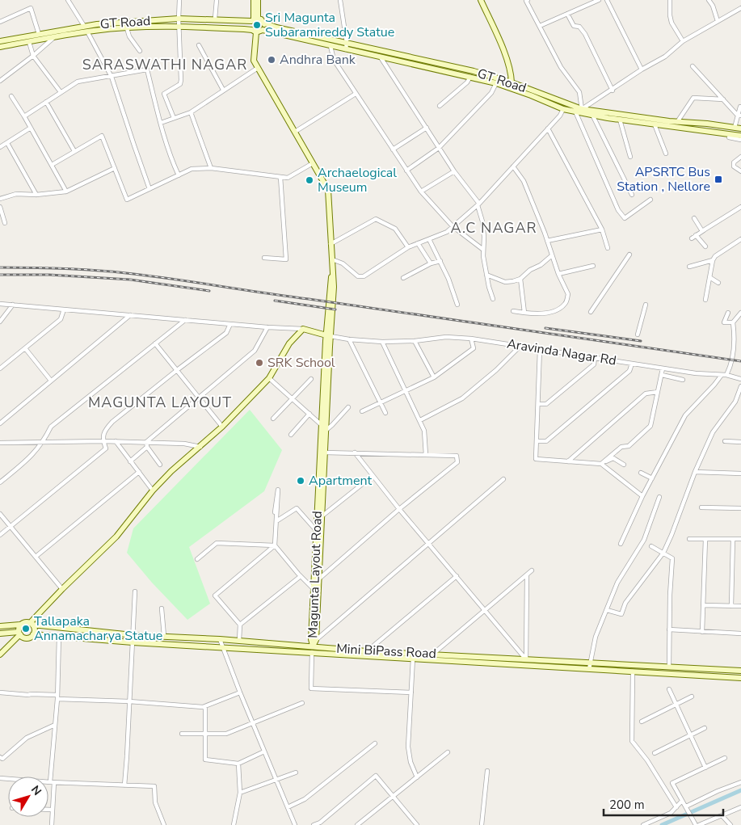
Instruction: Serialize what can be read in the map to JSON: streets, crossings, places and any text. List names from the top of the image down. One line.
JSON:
{"streets":{"main road":["GT Road","Magunta Layout Road","Mini BiPass Road"],"street":["Aravinda Nagar Rd"]},"crossings":[["GT Road","Magunta Layout Road"],["Aravinda Nagar Rd","Magunta Layout Road"],["Magunta Layout Road","Mini BiPass Road"]],"districts":["SARASWATHI NAGAR","A.C NAGAR","MAGUNTA LAYOUT"],"places":{"other":["Sri Magunta Subaramireddy Statue","Andhra Bank","Archaelogical Museum","SRK School","Apartment","Tallapaka Annamacharya Statue"],"transit":["APSRTC Bus Station , Nellore"]},"scale_bar":"200 m","north":"top right"}
